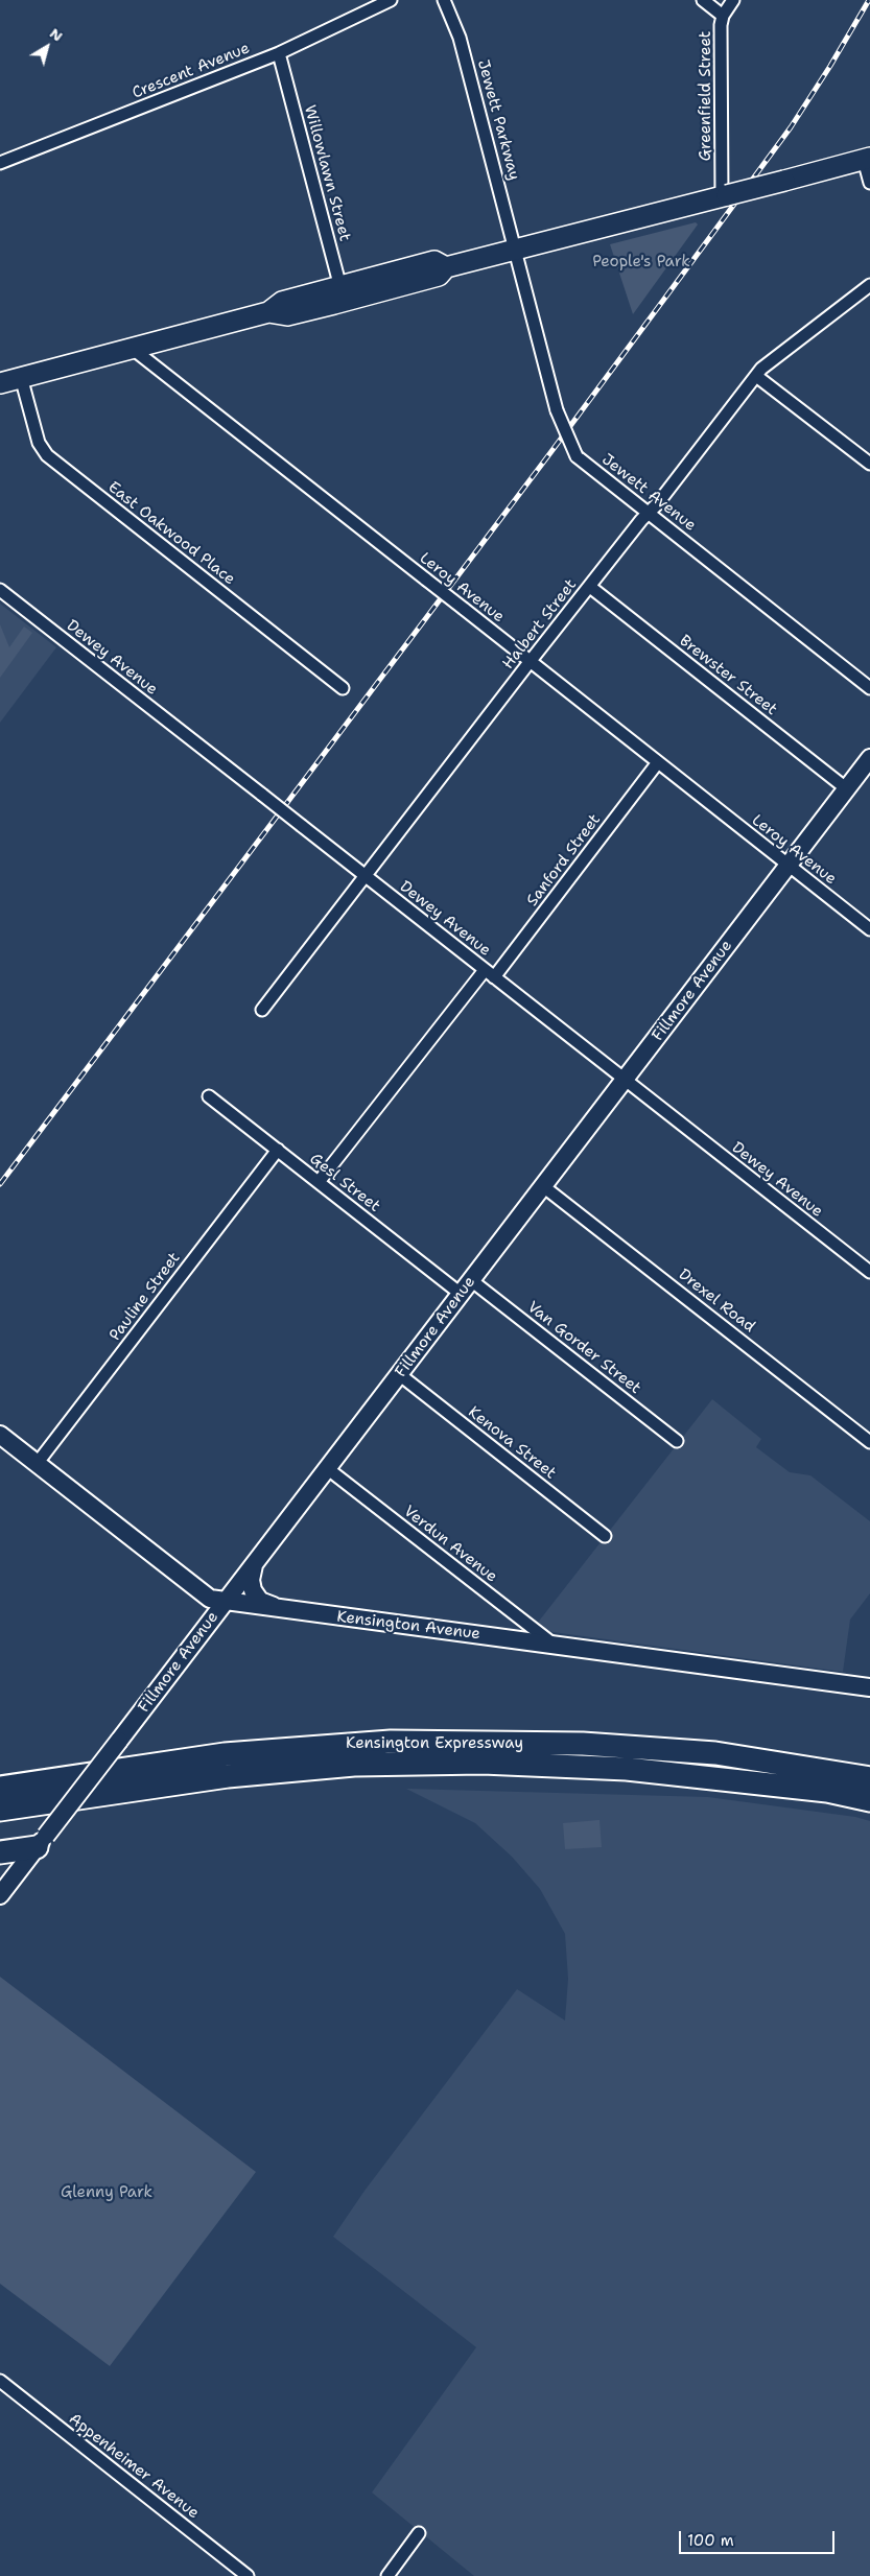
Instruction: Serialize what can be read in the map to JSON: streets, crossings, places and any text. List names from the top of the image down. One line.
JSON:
{"streets":{"highway":["Kensington Expressway"],"street":["Crescent Avenue","Greenfield Street","Jewett Parkway","Willowlawn Street","Jewett Avenue","East Oakwood Place","Leroy Avenue","Halbert Street","Dewey Avenue","Brewster Street","Sanford Street","Fillmore Avenue","Gesl Street","Pauline Street","Drexel Road","Van Gorder Street","Kenova Street","Verdun Avenue","Kensington Avenue","Appenheimer Avenue"]},"crossings":[["Crescent Avenue","Willowlawn Street"],["Jewett Parkway","Jewett Avenue"],["Jewett Avenue","Halbert Street"],["Leroy Avenue","Halbert Street"],["Leroy Avenue","Sanford Street"],["Leroy Avenue","Fillmore Avenue"],["Halbert Street","Dewey Avenue"],["Halbert Street","Brewster Street"],["Dewey Avenue","Sanford Street"],["Dewey Avenue","Fillmore Avenue"],["Brewster Street","Fillmore Avenue"],["Sanford Street","Gesl Street"],["Fillmore Avenue","Gesl Street"],["Fillmore Avenue","Drexel Road"],["Fillmore Avenue","Van Gorder Street"],["Fillmore Avenue","Kenova Street"],["Fillmore Avenue","Verdun Avenue"],["Fillmore Avenue","Kensington Avenue"],["Gesl Street","Pauline Street"],["Pauline Street","Kensington Avenue"],["Verdun Avenue","Kensington Avenue"]],"parks":["People's Park","Glenny Park"],"scale_bar":"100 m","north":"top right"}
